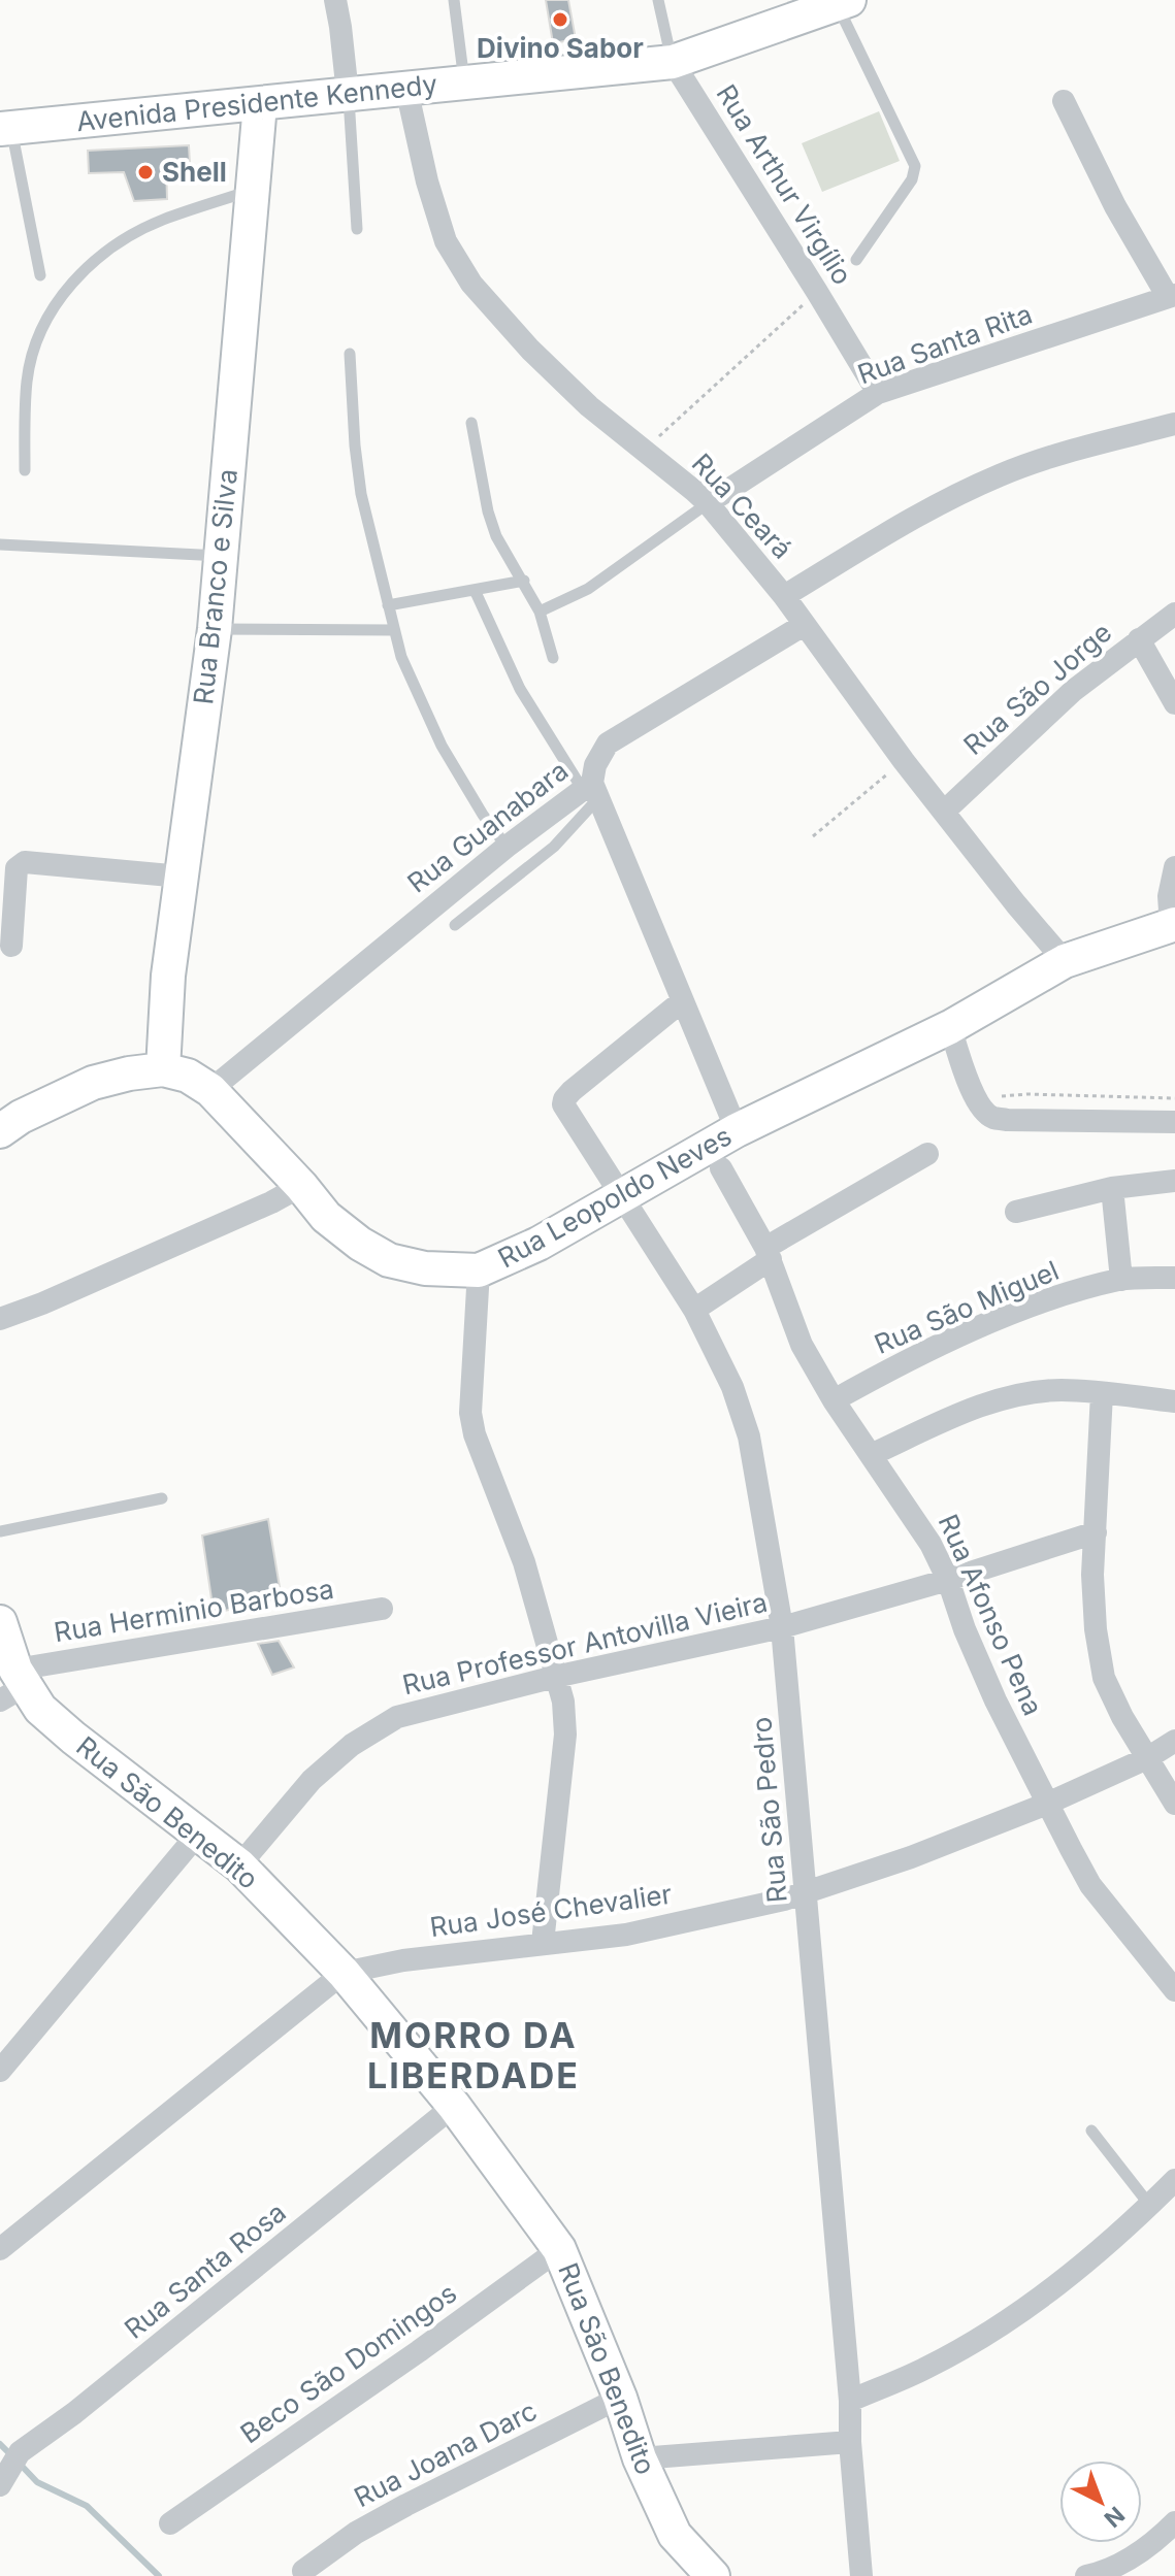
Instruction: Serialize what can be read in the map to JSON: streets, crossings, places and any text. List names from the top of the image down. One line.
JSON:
{"streets":{"street":["Avenida Presidente Kennedy","Rua Arthur Virgílio","Rua Santa Rita","Rua Ceará","Rua Branco e Silva","Rua São Jorge","Rua Guanabara","Rua Leopoldo Neves","Rua São Miguel","Rua Herminio Barbosa","Rua Afonso Pena","Rua Professor Antovilla Vieira","Rua São Pedro","Rua São Benedito","Rua José Chevalier","Rua Santa Rosa","Beco São Domingos","Rua Joana Darc"]},"crossings":[["Avenida Presidente Kennedy","Rua Arthur Virgílio"],["Avenida Presidente Kennedy","Rua Ceará"],["Avenida Presidente Kennedy","Rua Branco e Silva"],["Rua Arthur Virgílio","Rua Santa Rita"],["Rua Santa Rita","Rua Ceará"],["Rua Ceará","Rua São Jorge"],["Rua Ceará","Rua Guanabara"],["Rua Ceará","Rua Leopoldo Neves"],["Rua Branco e Silva","Rua Leopoldo Neves"],["Rua Guanabara","Rua Leopoldo Neves"],["Rua Leopoldo Neves","Rua São Pedro"],["Rua São Miguel","Rua Afonso Pena"],["Rua Herminio Barbosa","Rua São Benedito"],["Rua Afonso Pena","Rua Professor Antovilla Vieira"],["Rua Afonso Pena","Rua José Chevalier"],["Rua Professor Antovilla Vieira","Rua São Pedro"],["Rua Professor Antovilla Vieira","Rua São Benedito"],["Rua São Pedro","Rua José Chevalier"],["Rua São Benedito","Rua José Chevalier"],["Rua São Benedito","Rua Santa Rosa"],["Rua São Benedito","Beco São Domingos"],["Rua São Benedito","Rua Joana Darc"]],"districts":["MORRO DA LIBERDADE"],"places":["Divino Sabor","Shell"],"north":"bottom right"}
